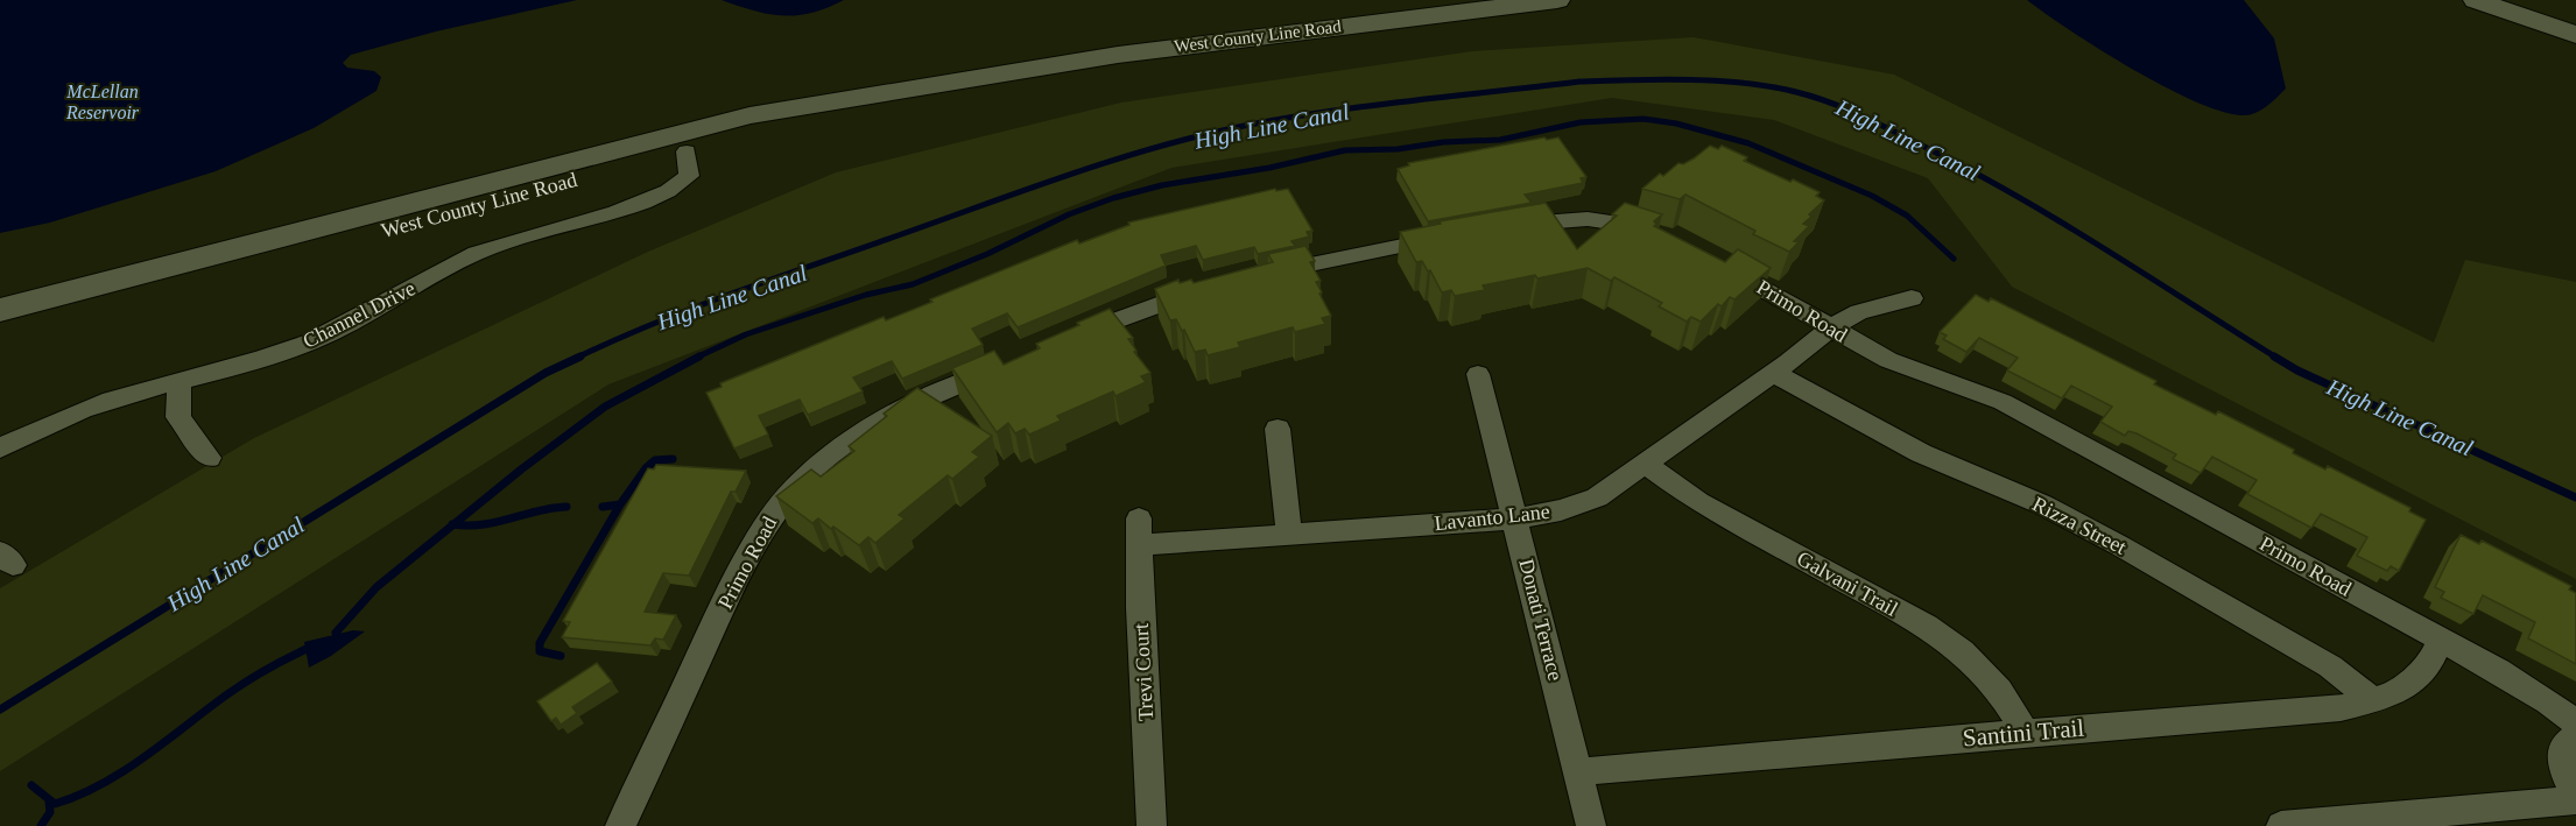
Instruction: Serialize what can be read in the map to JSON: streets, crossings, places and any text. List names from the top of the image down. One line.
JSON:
{"streets":{"main road":["West County Line Road"],"street":["Primo Road","Channel Drive","Lavanto Lane","Rizza Street","Galvani Trail","Donati Terrace","Trevi Court","Santini Trail"]},"crossings":[["West County Line Road","Channel Drive"],["Primo Road","Lavanto Lane"],["Primo Road","Santini Trail"],["Lavanto Lane","Rizza Street"],["Lavanto Lane","Galvani Trail"],["Lavanto Lane","Donati Terrace"],["Lavanto Lane","Trevi Court"],["Rizza Street","Santini Trail"],["Galvani Trail","Santini Trail"],["Donati Terrace","Santini Trail"]],"water":["McLellan Reservoir","High Line Canal"]}
